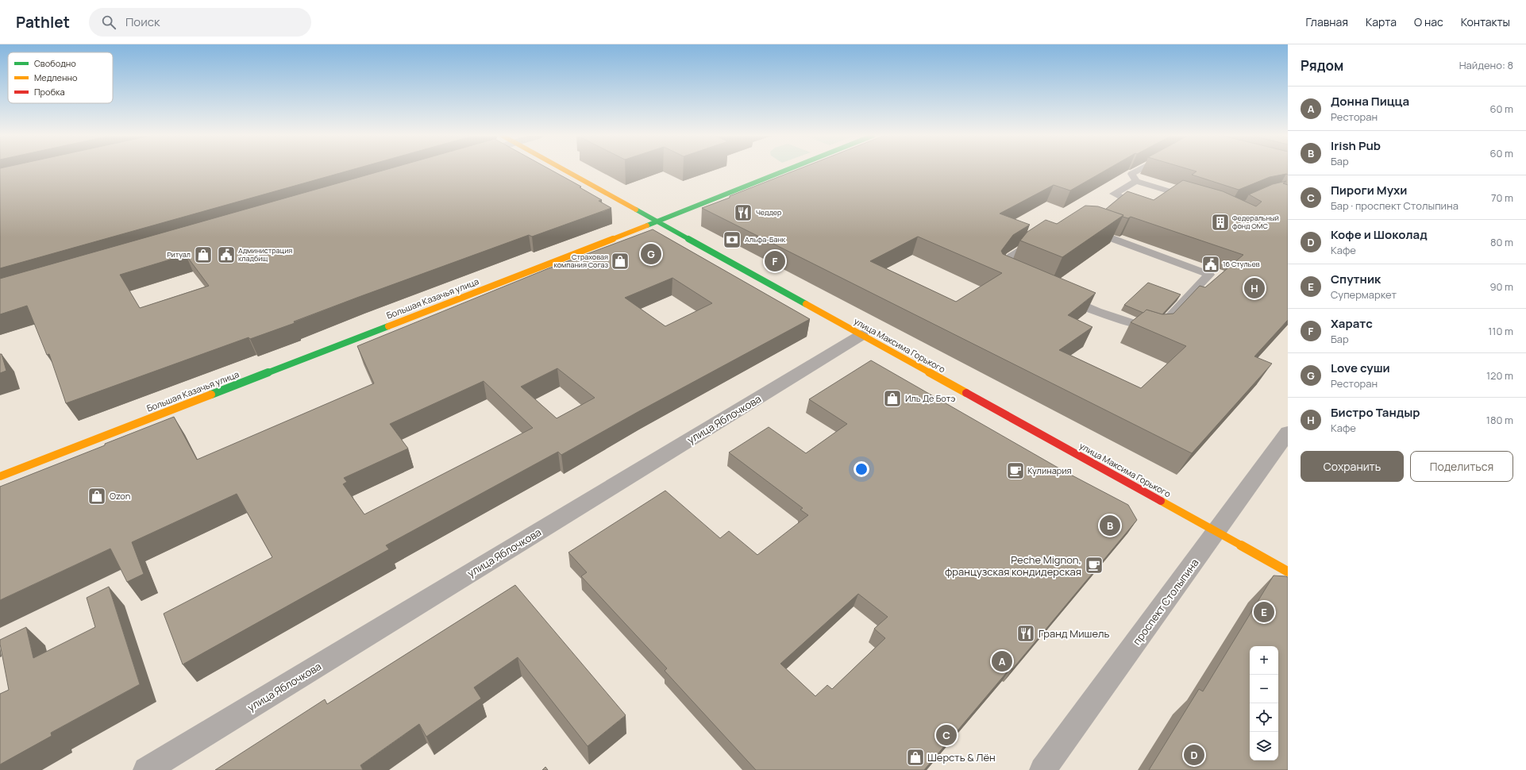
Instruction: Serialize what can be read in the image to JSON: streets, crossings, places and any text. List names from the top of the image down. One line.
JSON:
{"streets":{"street":["Большая Казачья улица","улица Максима Горького","улица Яблочкова","проспект Столыпина"]},"crossings":[["Большая Казачья улица","улица Максима Горького"],["улица Максима Горького","улица Яблочкова"],["улица Максима Горького","проспект Столыпина"]],"places":{"restaurant":["Чеддер","Гранд Мишель"],"building":["Федеральный фонд ОМС"],"bank":["Альфа-Банк"],"shop":["Ритуал","Страховая компания Согаз","Иль Де Ботэ","Ozon","Шерсть & Лён"],"public building":["Администрация кладбищ","16 Стульев"],"cafe":["Кулинария","Peche Mignon, французская кондидерская"]},"legend":["Свободно","Медленно","Пробка"],"page":{"header":"Pathlet","search":"Поиск","nav":["Главная","Карта","О нас","Контакты"],"heading":["Рядом","Найдено: 8"],"list":[{"mark":"A","name":"Донна Пицца","note":"Ресторан","value":"60 m"},{"mark":"B","name":"Irish Pub","note":"Бар","value":"60 m"},{"mark":"C","name":"Пироги Мухи","note":"Бар · проспект Столыпина","value":"70 m"},{"mark":"D","name":"Кофе и Шоколад","note":"Кафе","value":"80 m"},{"mark":"E","name":"Спутник","note":"Супермаркет","value":"90 m"},{"mark":"F","name":"Харатс","note":"Бар","value":"110 m"},{"mark":"G","name":"Love суши","note":"Ресторан","value":"120 m"},{"mark":"H","name":"Бистро Тандыр","note":"Кафе","value":"180 m"}],"pins":["G","F","H","B","E","A","C","D"],"buttons":["Сохранить","Поделиться"],"map_buttons":["+","−"]}}
